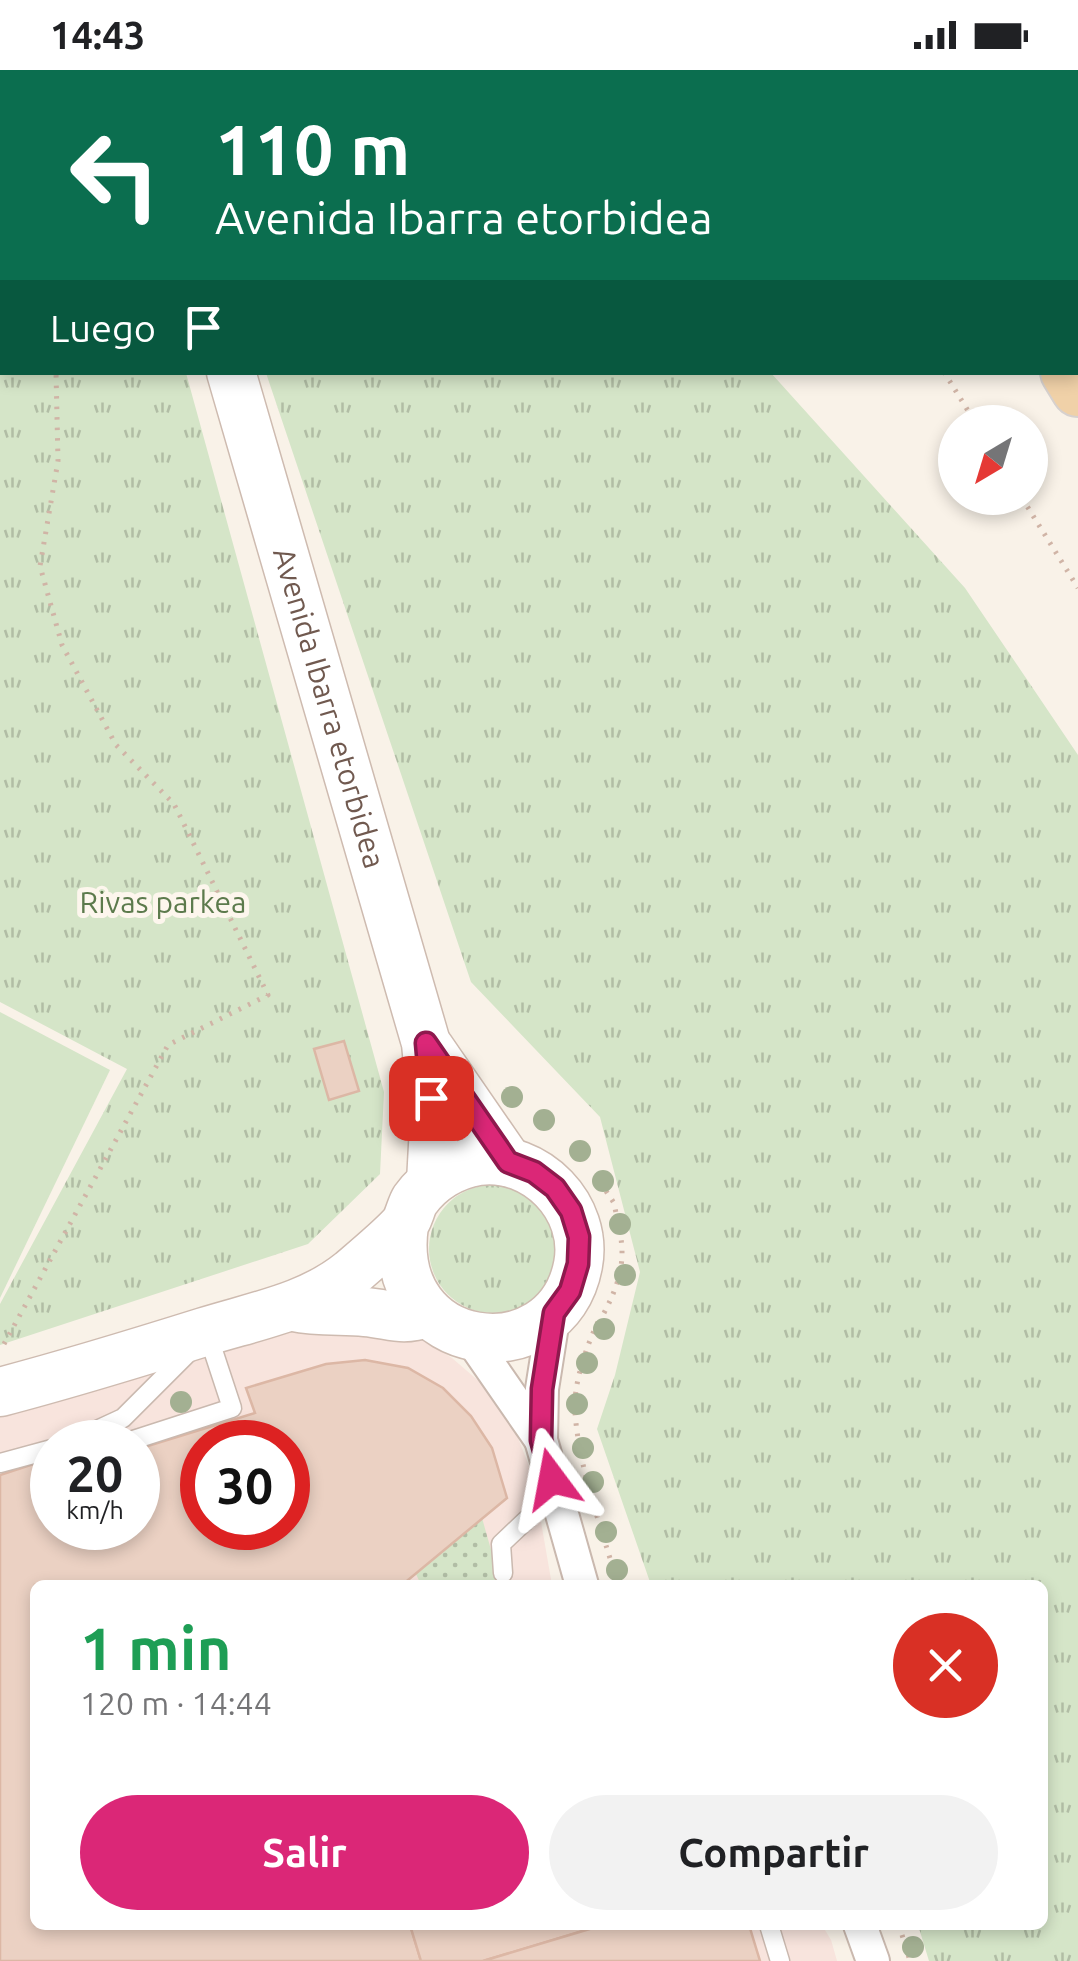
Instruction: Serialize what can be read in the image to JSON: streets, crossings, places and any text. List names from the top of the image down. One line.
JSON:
{"streets":{"street":["Avenida Ibarra etorbidea"]},"parks":["Rivas parkea"],"north":"bottom left","page":{"status":"14:43","turn":["110 m","Avenida Ibarra etorbidea"],"then":"Luego","speed":"20 km/h","limit":"30","heading":["1 min","120 m · 14:44"],"buttons":["Salir","Compartir"]}}
